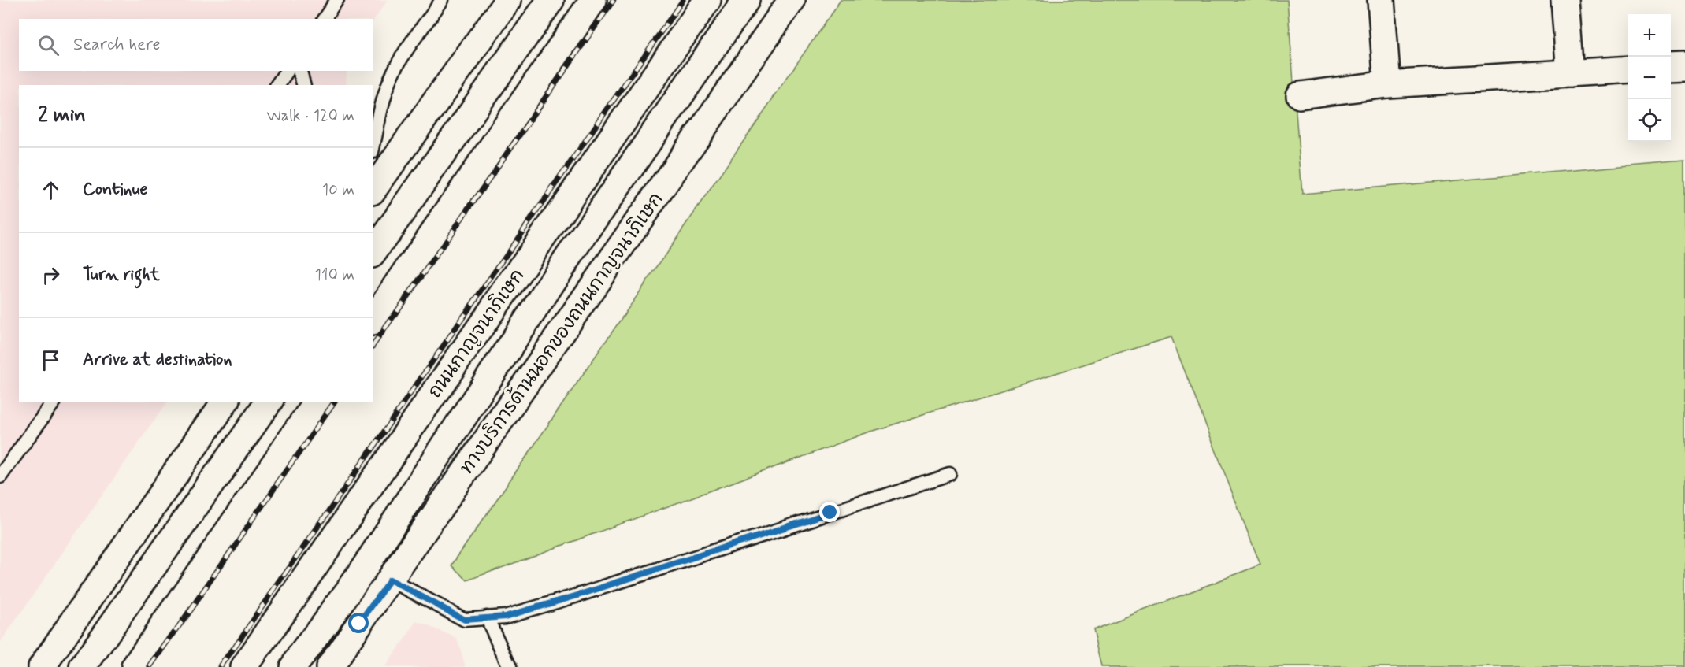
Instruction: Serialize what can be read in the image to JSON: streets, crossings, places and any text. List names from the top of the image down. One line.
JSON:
{"streets":{"main road":["ถนนกาญจนาภิเษก","ทางบริการด้านนอกของถนนกาญจนาภิเษก"]},"page":{"map_buttons":["+","−"],"search":"Search here","heading":["2 min","Walk · 120 m"],"list":[["Continue","10 m"],["Turn right","110 m"],"Arrive at destination"]}}
